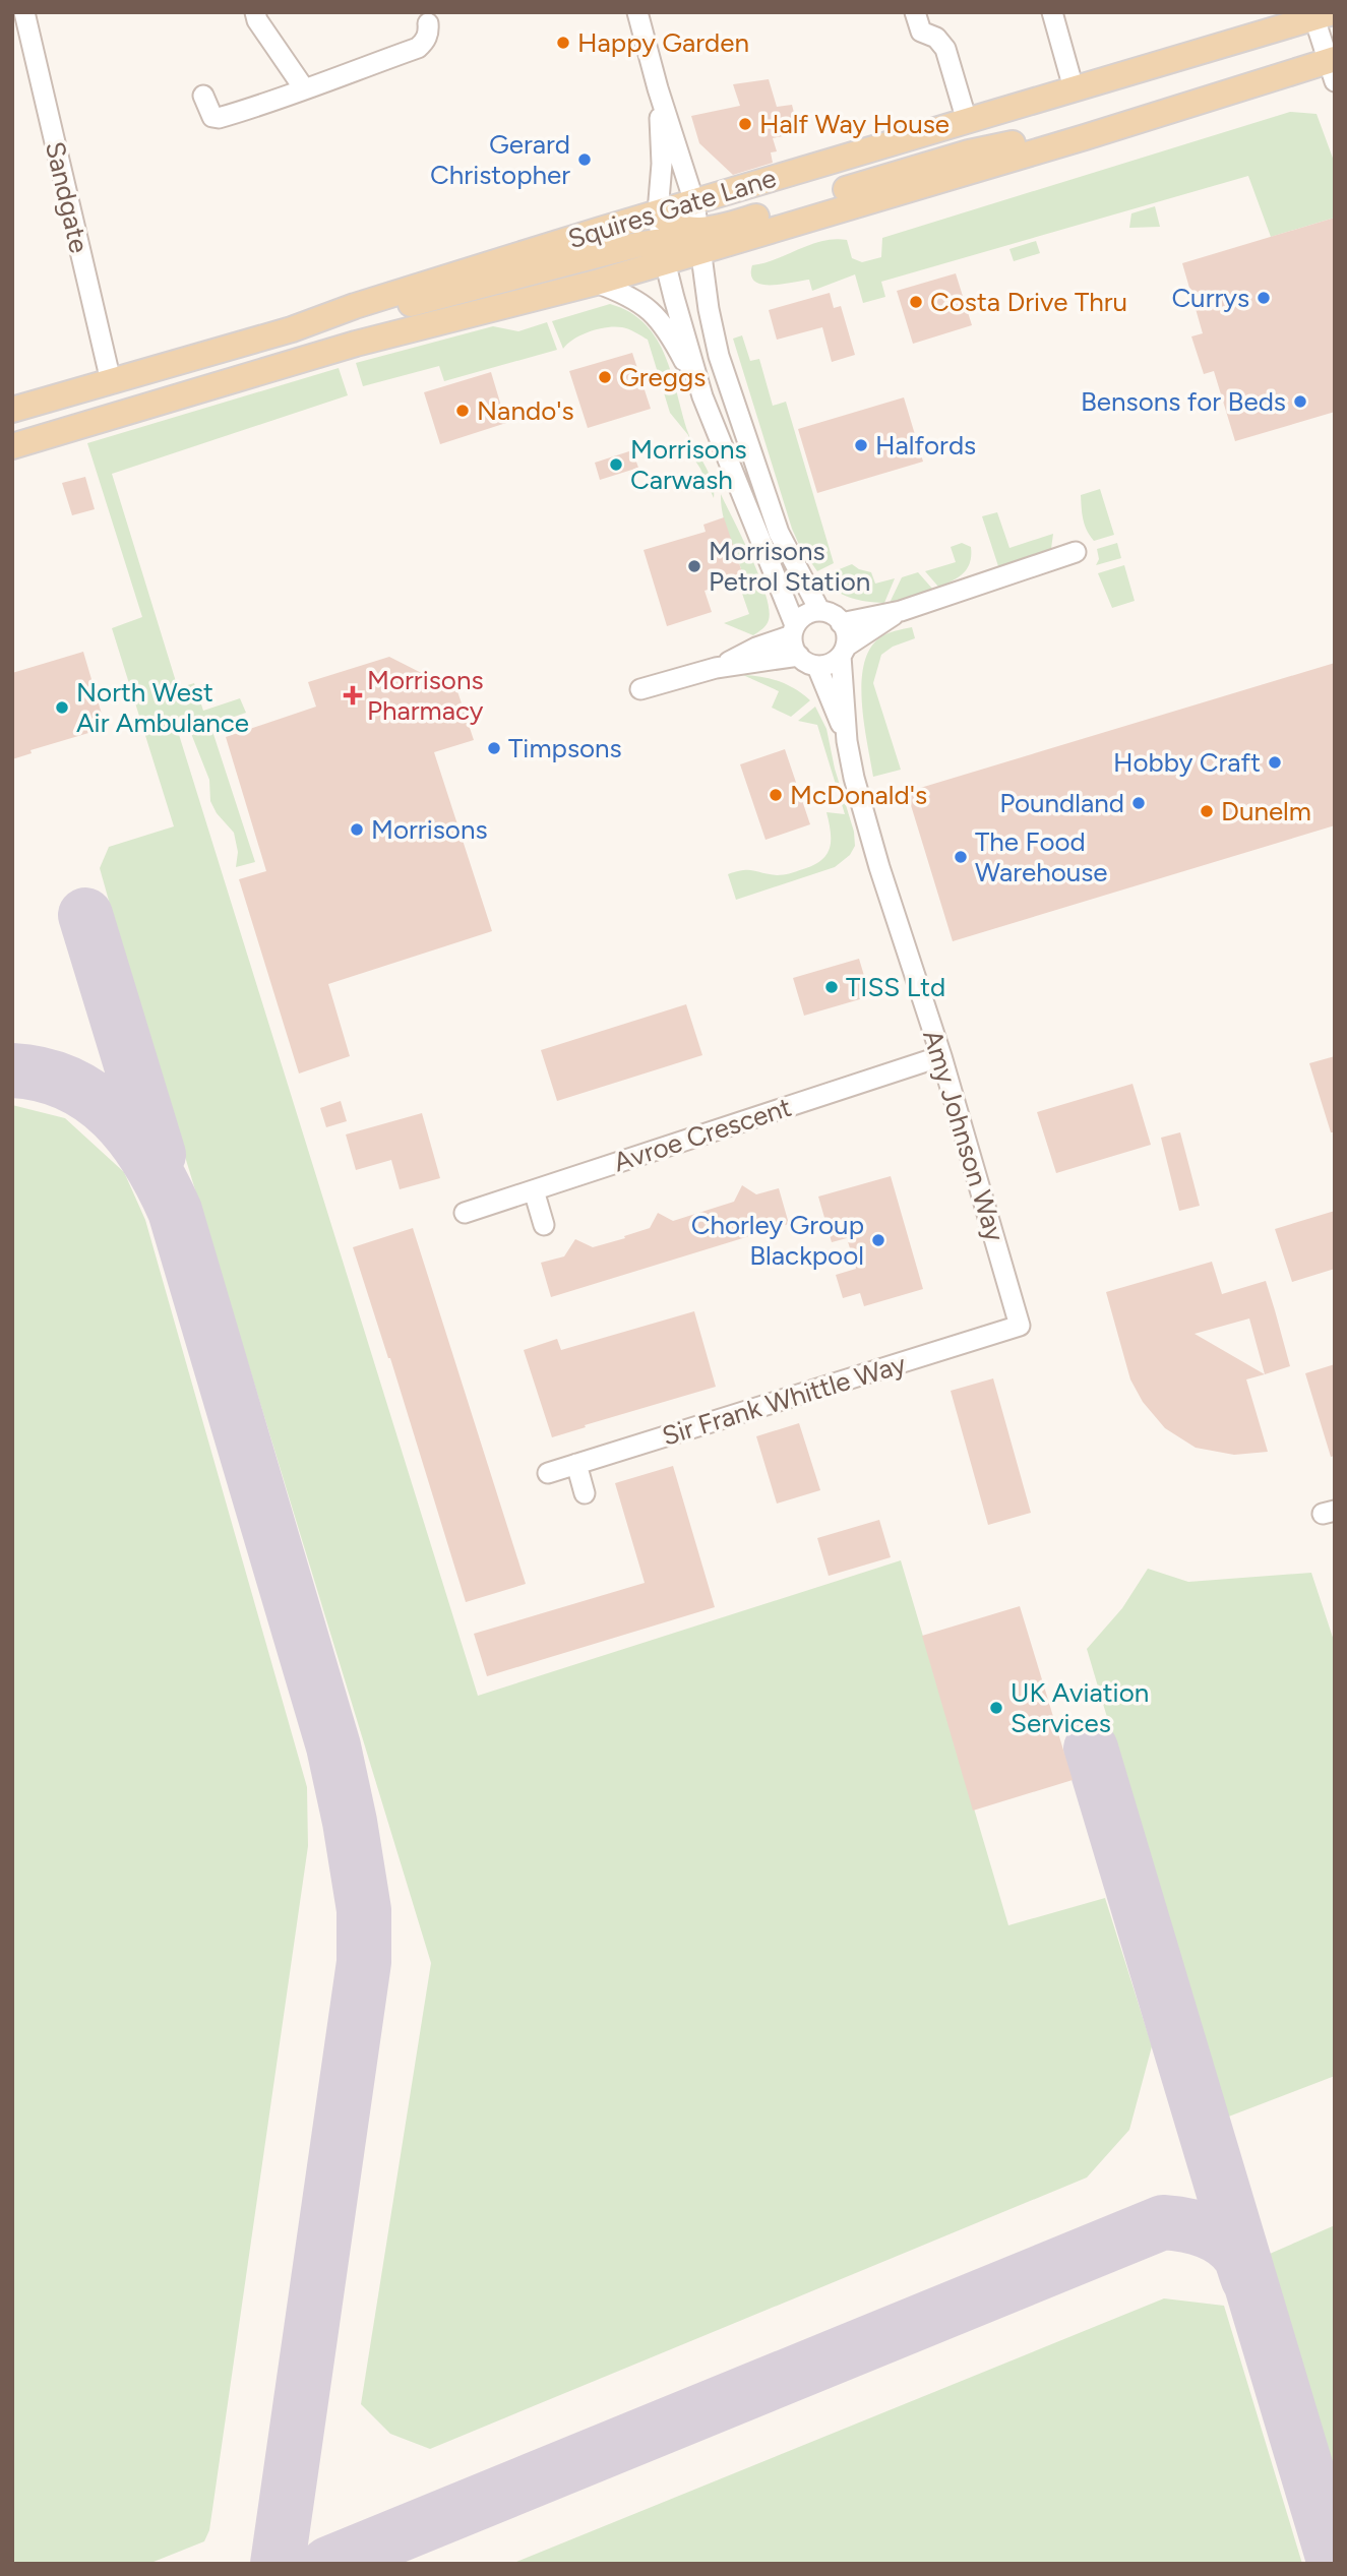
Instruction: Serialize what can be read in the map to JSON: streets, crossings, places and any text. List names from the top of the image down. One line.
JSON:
{"streets":{"main road":["Squires Gate Lane"],"street":["Sandgate","Avroe Crescent","Amy Johnson Way","Sir Frank Whittle Way"]},"crossings":[["Sandgate","Squires Gate Lane"],["Avroe Crescent","Amy Johnson Way"],["Amy Johnson Way","Sir Frank Whittle Way"]],"places":{"other":["Happy Garden","Half Way House","Gerard Christopher","Currys","Costa Drive Thru","Greggs","Bensons for Beds","Nando's","Halfords","Morrisons Carwash","Morrisons Petrol Station","North West Air Ambulance","Timpsons","Hobby Craft","McDonald's","Poundland","Dunelm","Morrisons","The Food Warehouse","TISS Ltd","Chorley Group Blackpool","UK Aviation Services"],"health":["Morrisons Pharmacy"]}}
